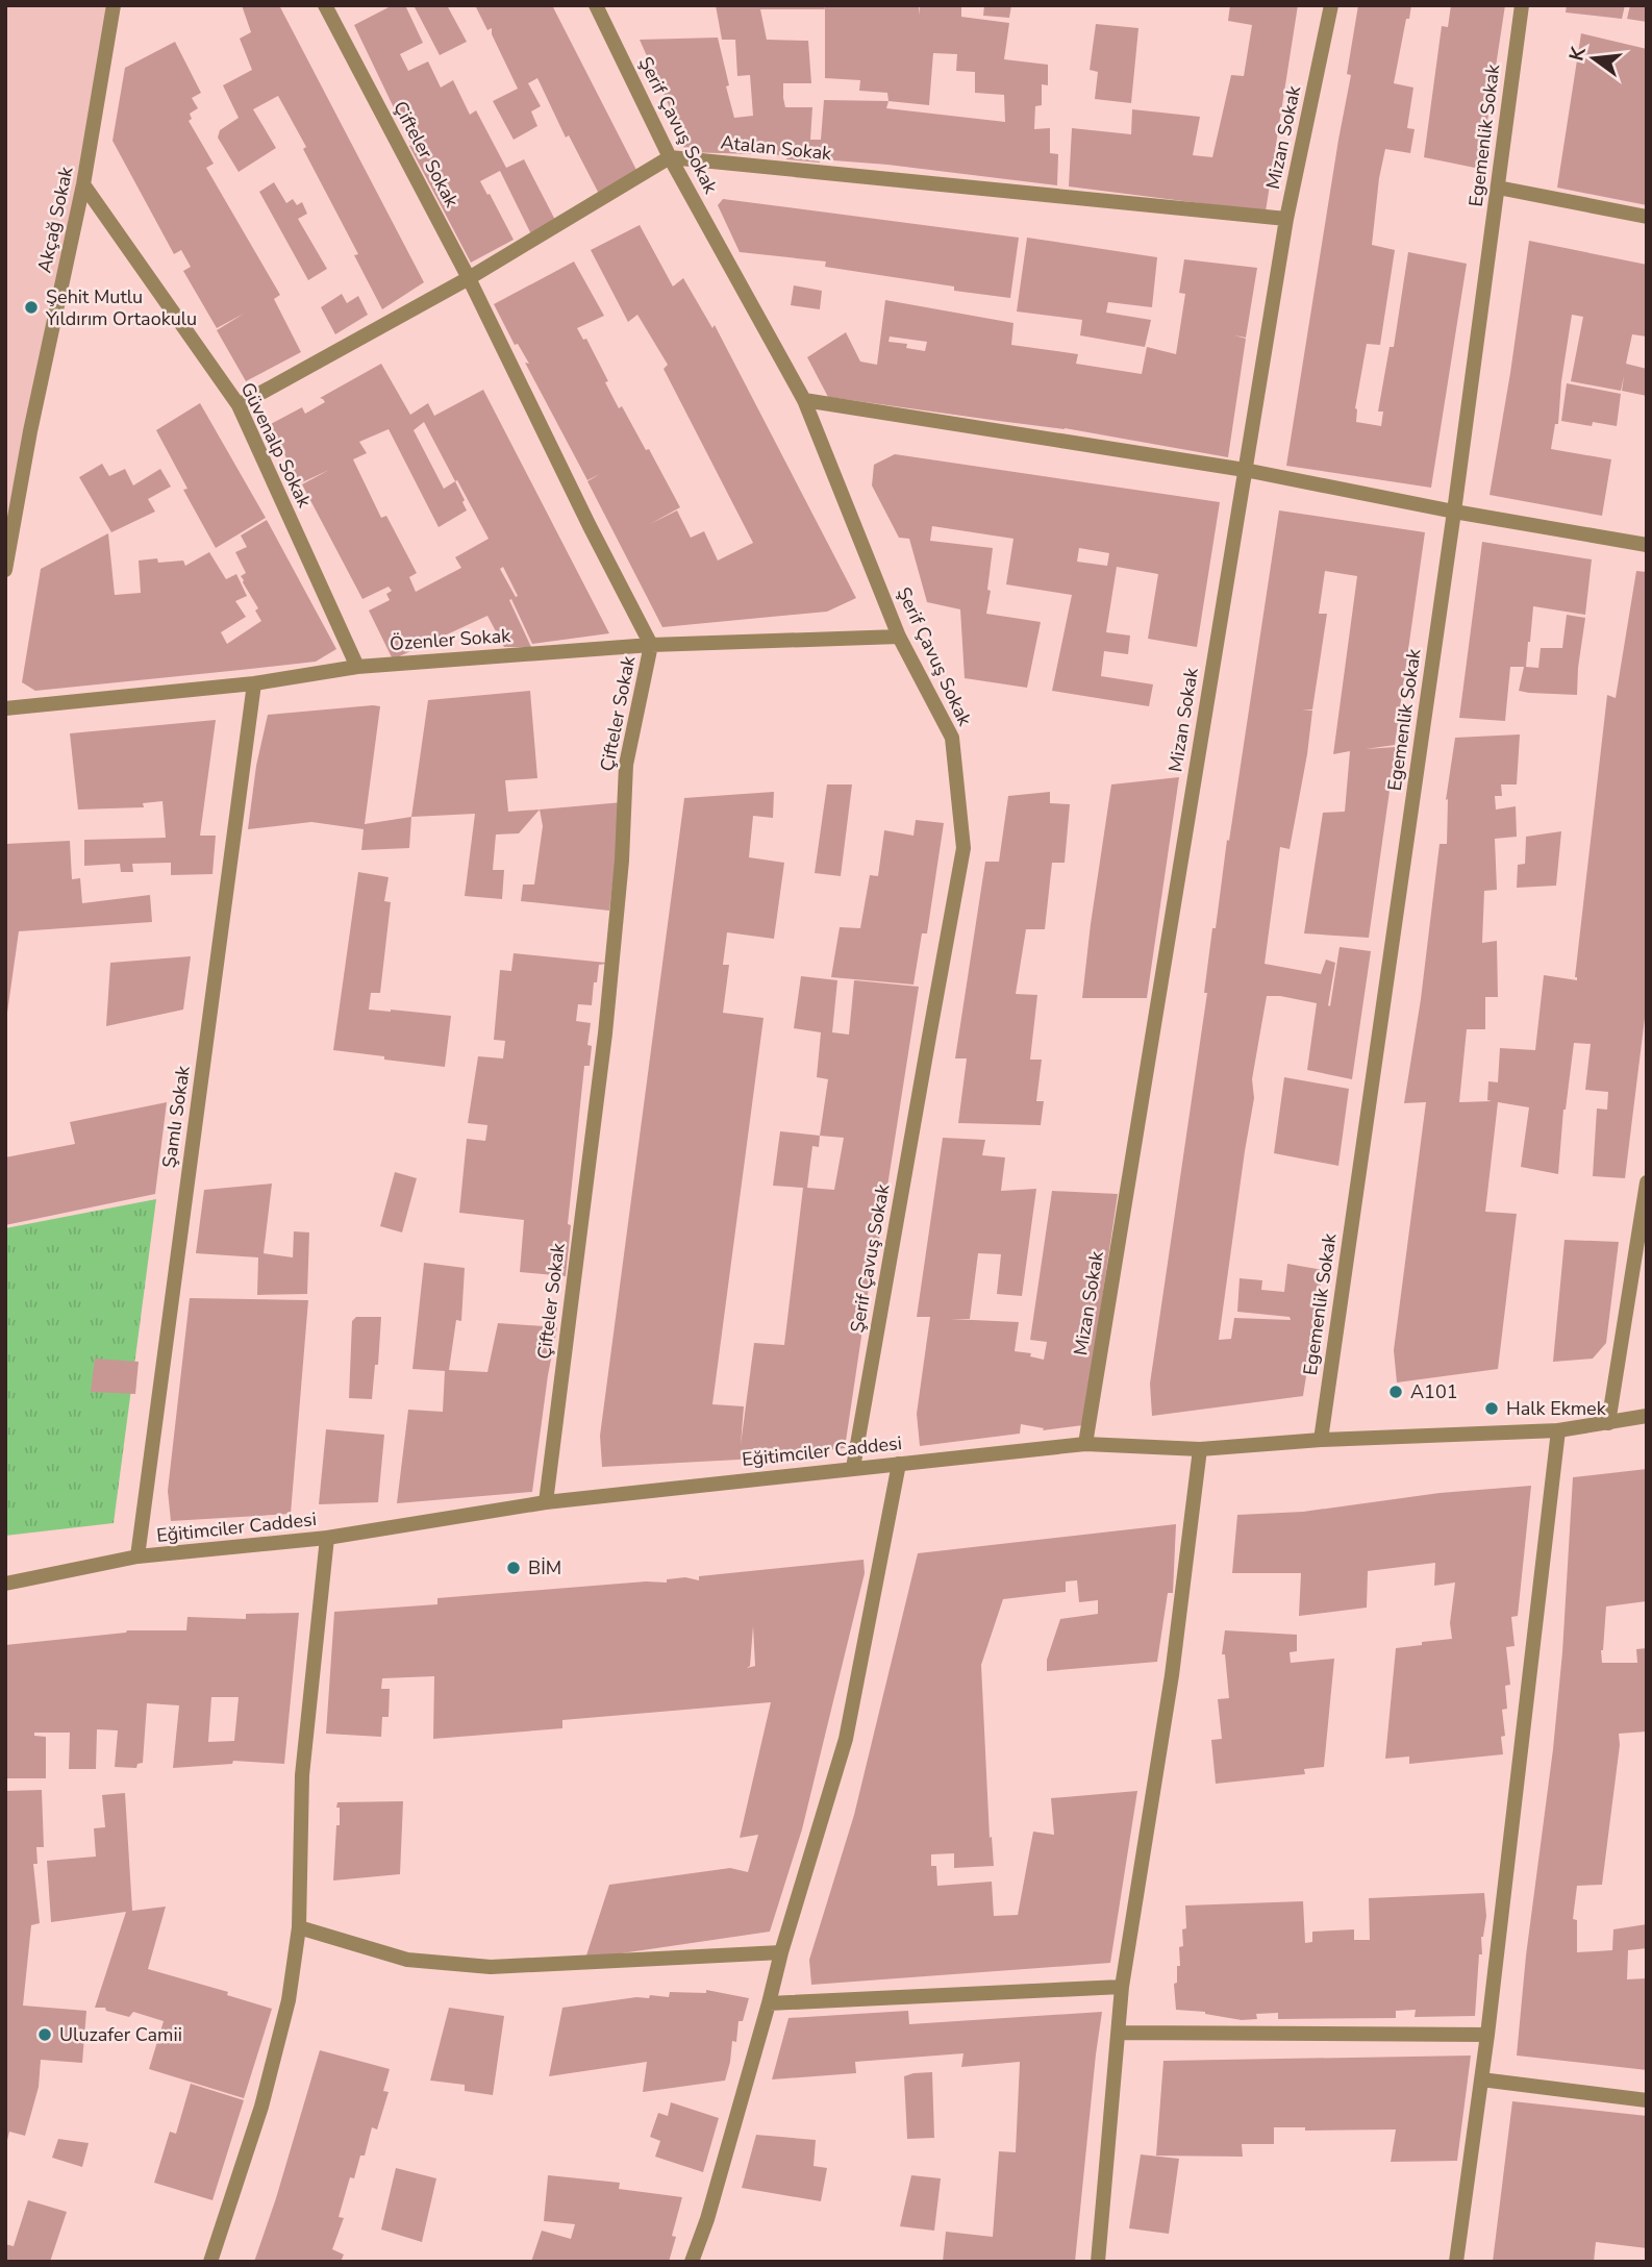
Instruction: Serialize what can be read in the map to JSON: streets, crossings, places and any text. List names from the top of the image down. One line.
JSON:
{"streets":{"street":["Şerif Çavuş Sokak","Egemenlik Sokak","Mizan Sokak","Atalan Sokak","Çifteler Sokak","Akçağ Sokak","Güvenalp Sokak","Özenler Sokak","Şamlı Sokak","Eğitimciler Caddesi"]},"crossings":[["Şerif Çavuş Sokak","Atalan Sokak"],["Şerif Çavuş Sokak","Özenler Sokak"],["Şerif Çavuş Sokak","Eğitimciler Caddesi"],["Egemenlik Sokak","Eğitimciler Caddesi"],["Mizan Sokak","Atalan Sokak"],["Mizan Sokak","Eğitimciler Caddesi"],["Çifteler Sokak","Özenler Sokak"],["Çifteler Sokak","Eğitimciler Caddesi"],["Akçağ Sokak","Güvenalp Sokak"],["Güvenalp Sokak","Özenler Sokak"],["Özenler Sokak","Şamlı Sokak"],["Şamlı Sokak","Eğitimciler Caddesi"]],"places":["Şehit Mutlu Yıldırım Ortaokulu","A101","Halk Ekmek","BİM","Uluzafer Camii"],"north":"left"}
